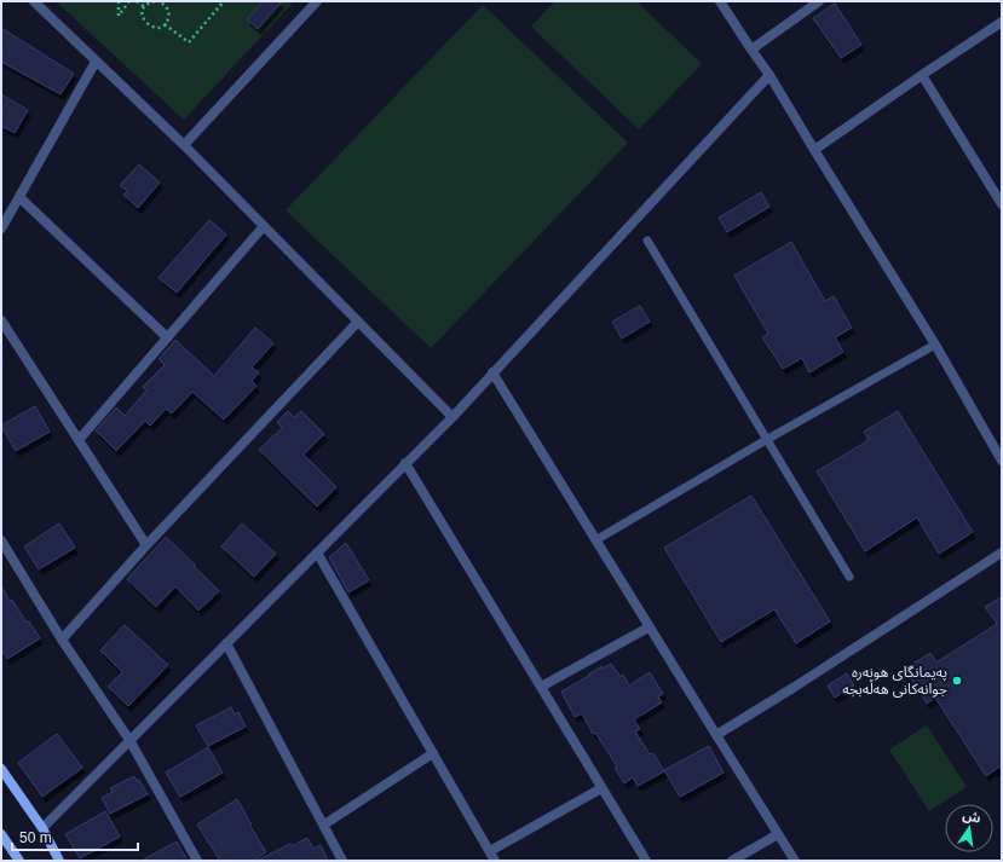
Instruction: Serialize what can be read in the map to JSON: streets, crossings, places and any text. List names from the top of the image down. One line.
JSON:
{"places":["پەیمانگای هونەرە جوانەکانی هەڵەبجە"],"scale_bar":"50 m","north":"top"}
